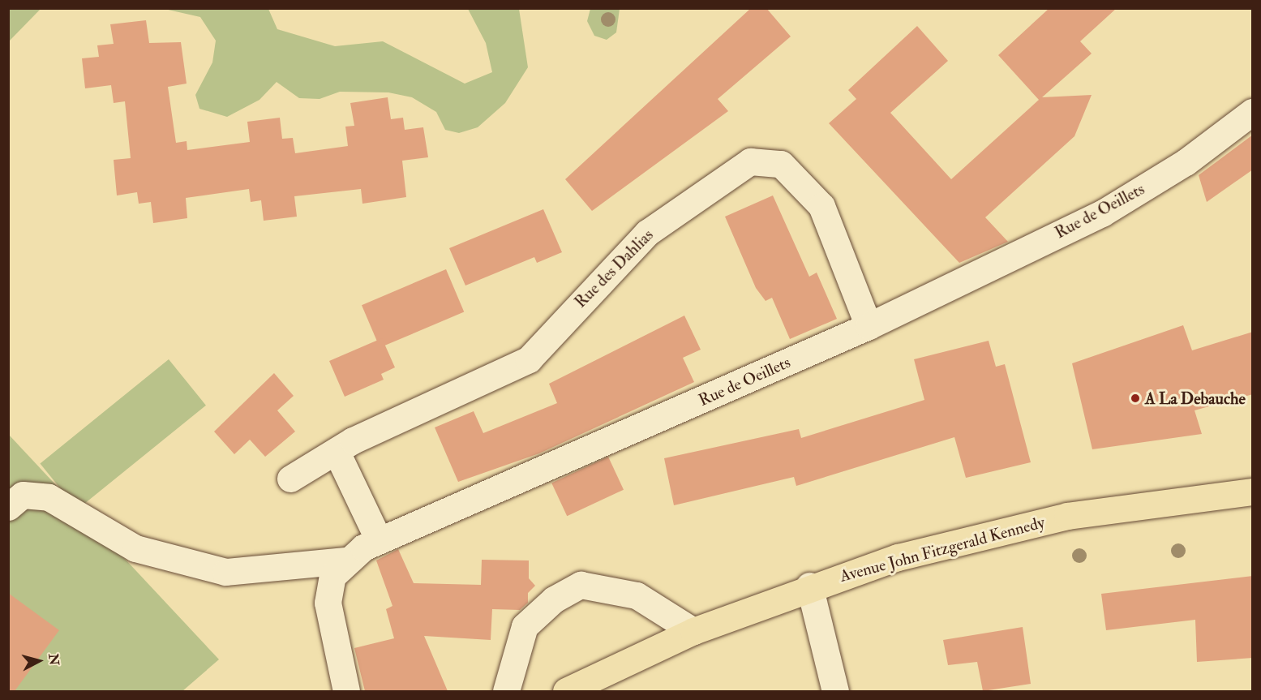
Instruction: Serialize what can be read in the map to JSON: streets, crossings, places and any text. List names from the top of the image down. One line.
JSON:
{"streets":{"main road":["Avenue John Fitzgerald Kennedy"],"street":["Rue de Oeillets","Rue des Dahlias"]},"crossings":[["Rue de Oeillets","Rue des Dahlias"]],"places":["A La Debauche"],"north":"right"}
